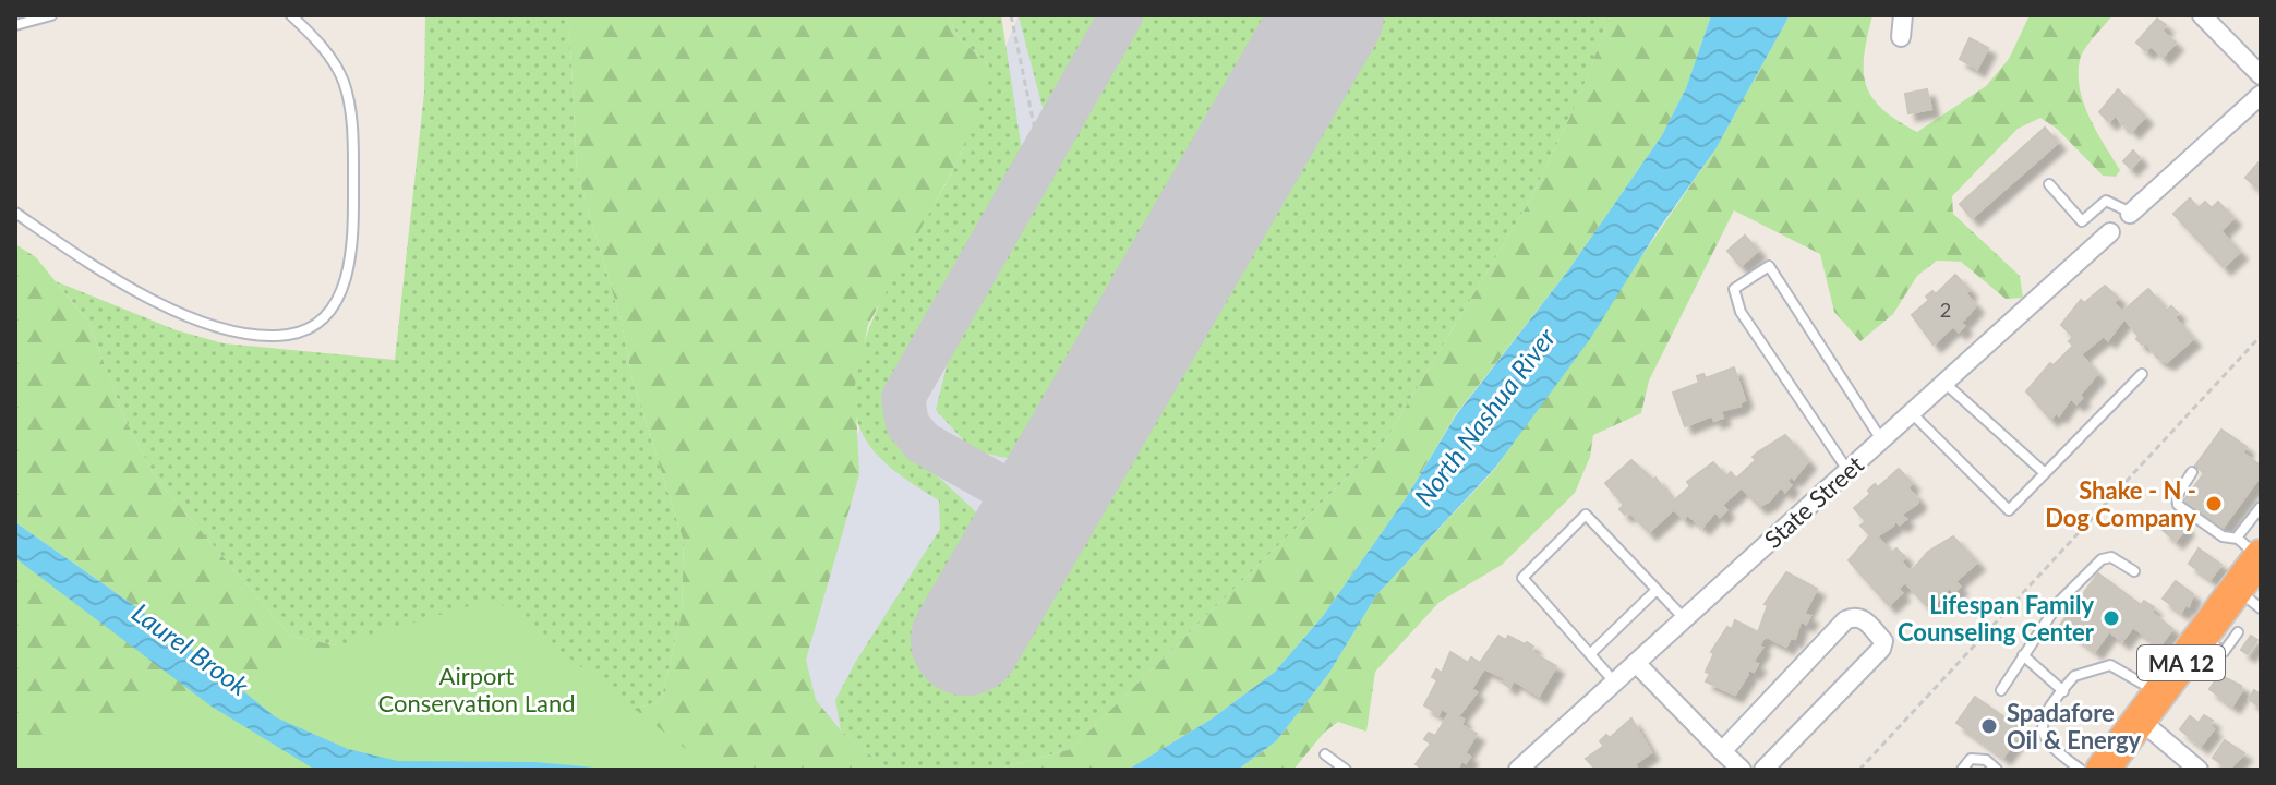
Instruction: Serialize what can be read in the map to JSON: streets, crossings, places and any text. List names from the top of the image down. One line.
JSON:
{"streets":{"highway":["MA 12"],"street":["State Street"]},"water":["North Nashua River","Laurel Brook"],"parks":["Airport Conservation Land"],"places":["Shake - N - Dog Company","Lifespan Family Counseling Center","Spadafore Oil & Energy"],"house_numbers":["2"]}
